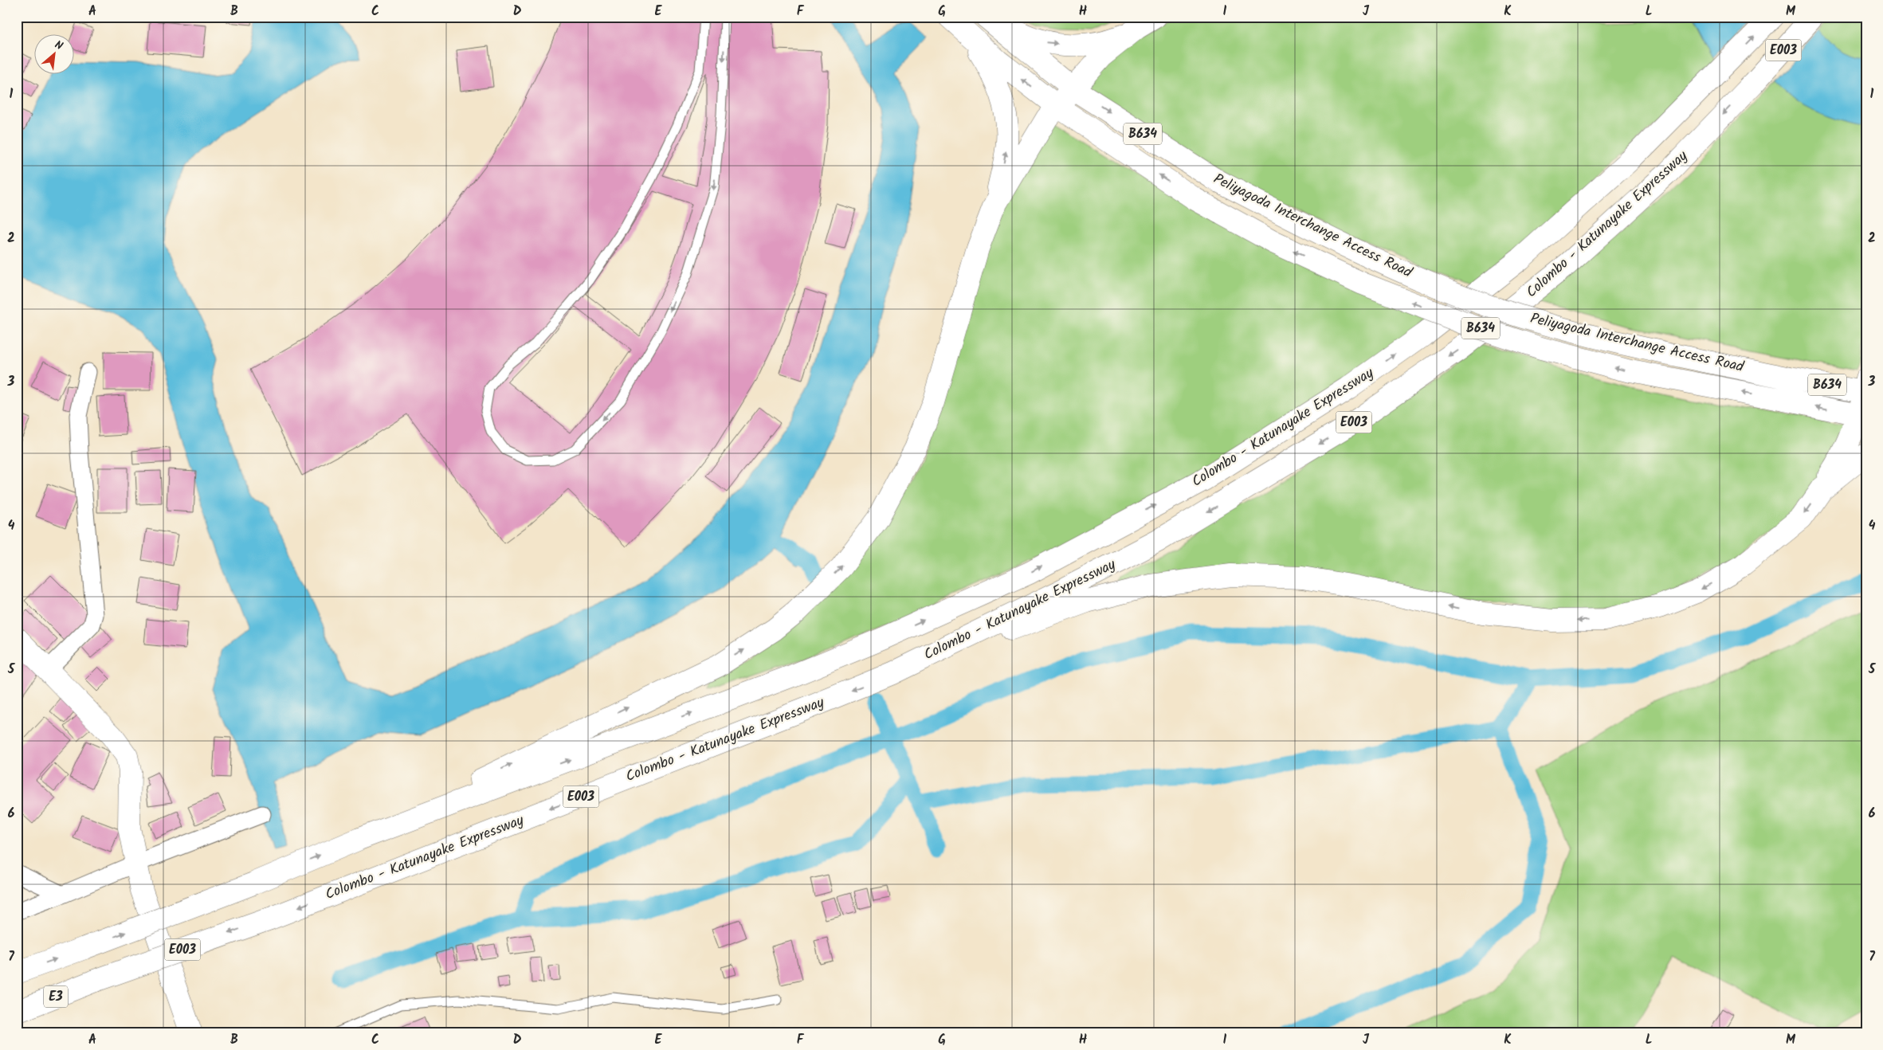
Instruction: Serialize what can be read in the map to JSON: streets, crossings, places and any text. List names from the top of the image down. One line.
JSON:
{"streets":{"main road":["E003","B634","Colombo - Katunayake Expressway","Peliyagoda Interchange Access Road","E3"]},"crossings":[["Colombo - Katunayake Expressway","E3"]],"north":"top right","grid":{"columns":["A","B","C","D","E","F","G","H","I","J","K","L","M"],"rows":["1","2","3","4","5","6","7"]}}
